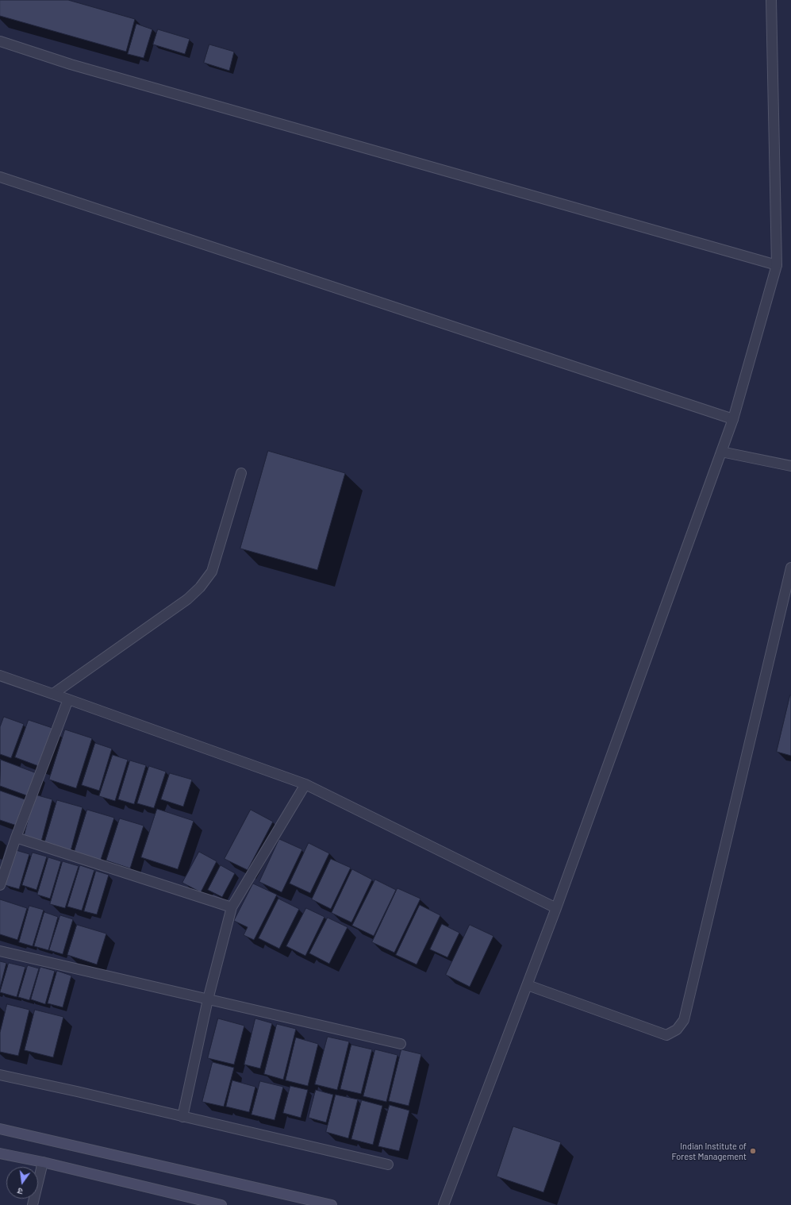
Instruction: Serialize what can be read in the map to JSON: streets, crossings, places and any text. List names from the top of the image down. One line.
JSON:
{"places":["Indian Institute of Forest Management"],"north":"bottom"}
